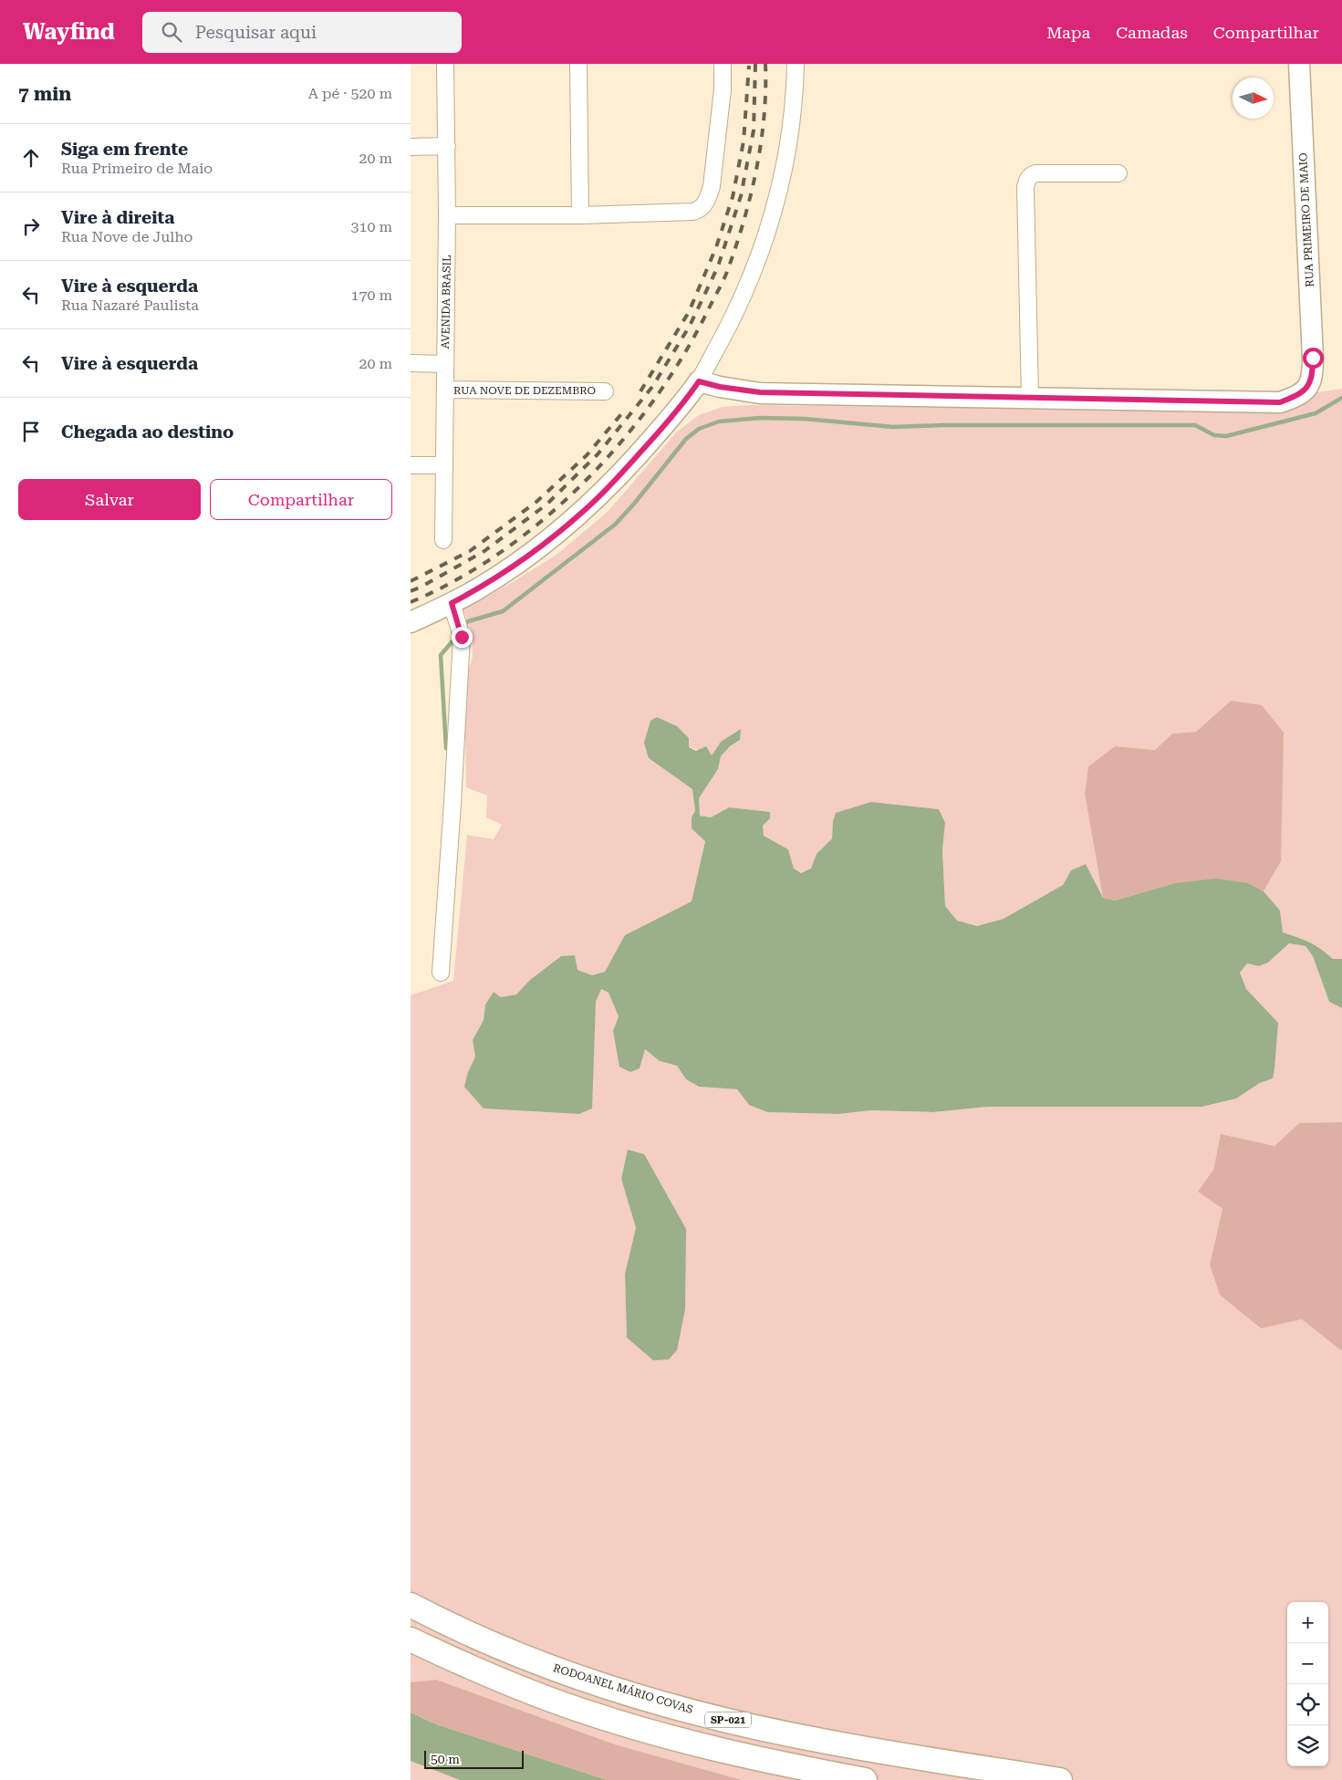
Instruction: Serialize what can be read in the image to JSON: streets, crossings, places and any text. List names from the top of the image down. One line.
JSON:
{"streets":{"highway":["RODOANEL MÁRIO COVAS","SP-021"],"main road":["RUA PRIMEIRO DE MAIO"],"street":["AVENIDA BRASIL","RUA NOVE DE DEZEMBRO"]},"crossings":[["AVENIDA BRASIL","RUA NOVE DE DEZEMBRO"]],"scale_bar":"50 m","north":"right","page":{"header":"Wayfind","search":"Pesquisar aqui","nav":["Mapa","Camadas","Compartilhar"],"heading":["7 min","A pé · 520 m"],"list":[["Siga em frente","Rua Primeiro de Maio","20 m"],["Vire à direita","Rua Nove de Julho","310 m"],["Vire à esquerda","Rua Nazaré Paulista","170 m"],["Vire à esquerda","20 m"],"Chegada ao destino"],"buttons":["Salvar","Compartilhar"],"map_buttons":["+","−"],"scale":"50 m"}}
